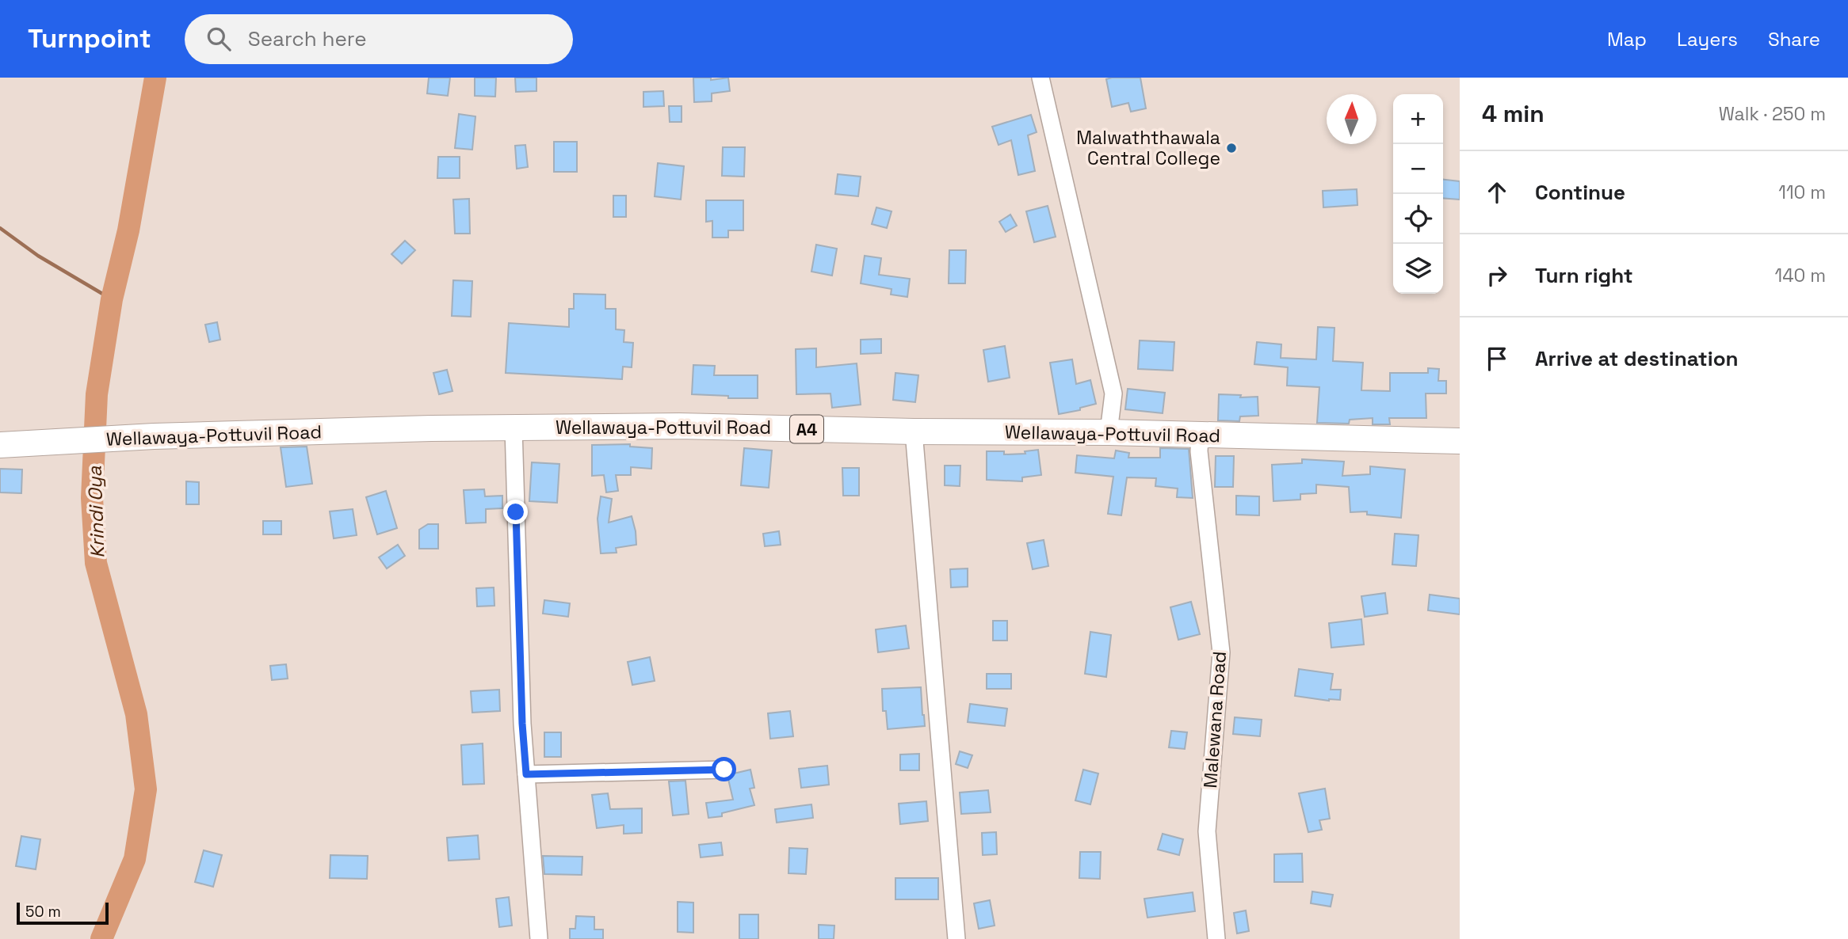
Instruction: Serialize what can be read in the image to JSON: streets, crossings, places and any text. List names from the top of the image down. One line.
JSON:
{"streets":{"highway":["Wellawaya-Pottuvil Road","A4"],"street":["Malewana Road"]},"crossings":[["Wellawaya-Pottuvil Road","Malewana Road"]],"water":["Krindi Oya"],"places":["Malwaththawala Central College"],"scale_bar":"50 m","north":"top","page":{"header":"Turnpoint","search":"Search here","nav":["Map","Layers","Share"],"heading":["4 min","Walk · 250 m"],"map_buttons":["+","−"],"list":[["Continue","110 m"],["Turn right","140 m"],"Arrive at destination"],"scale":"50 m"}}
